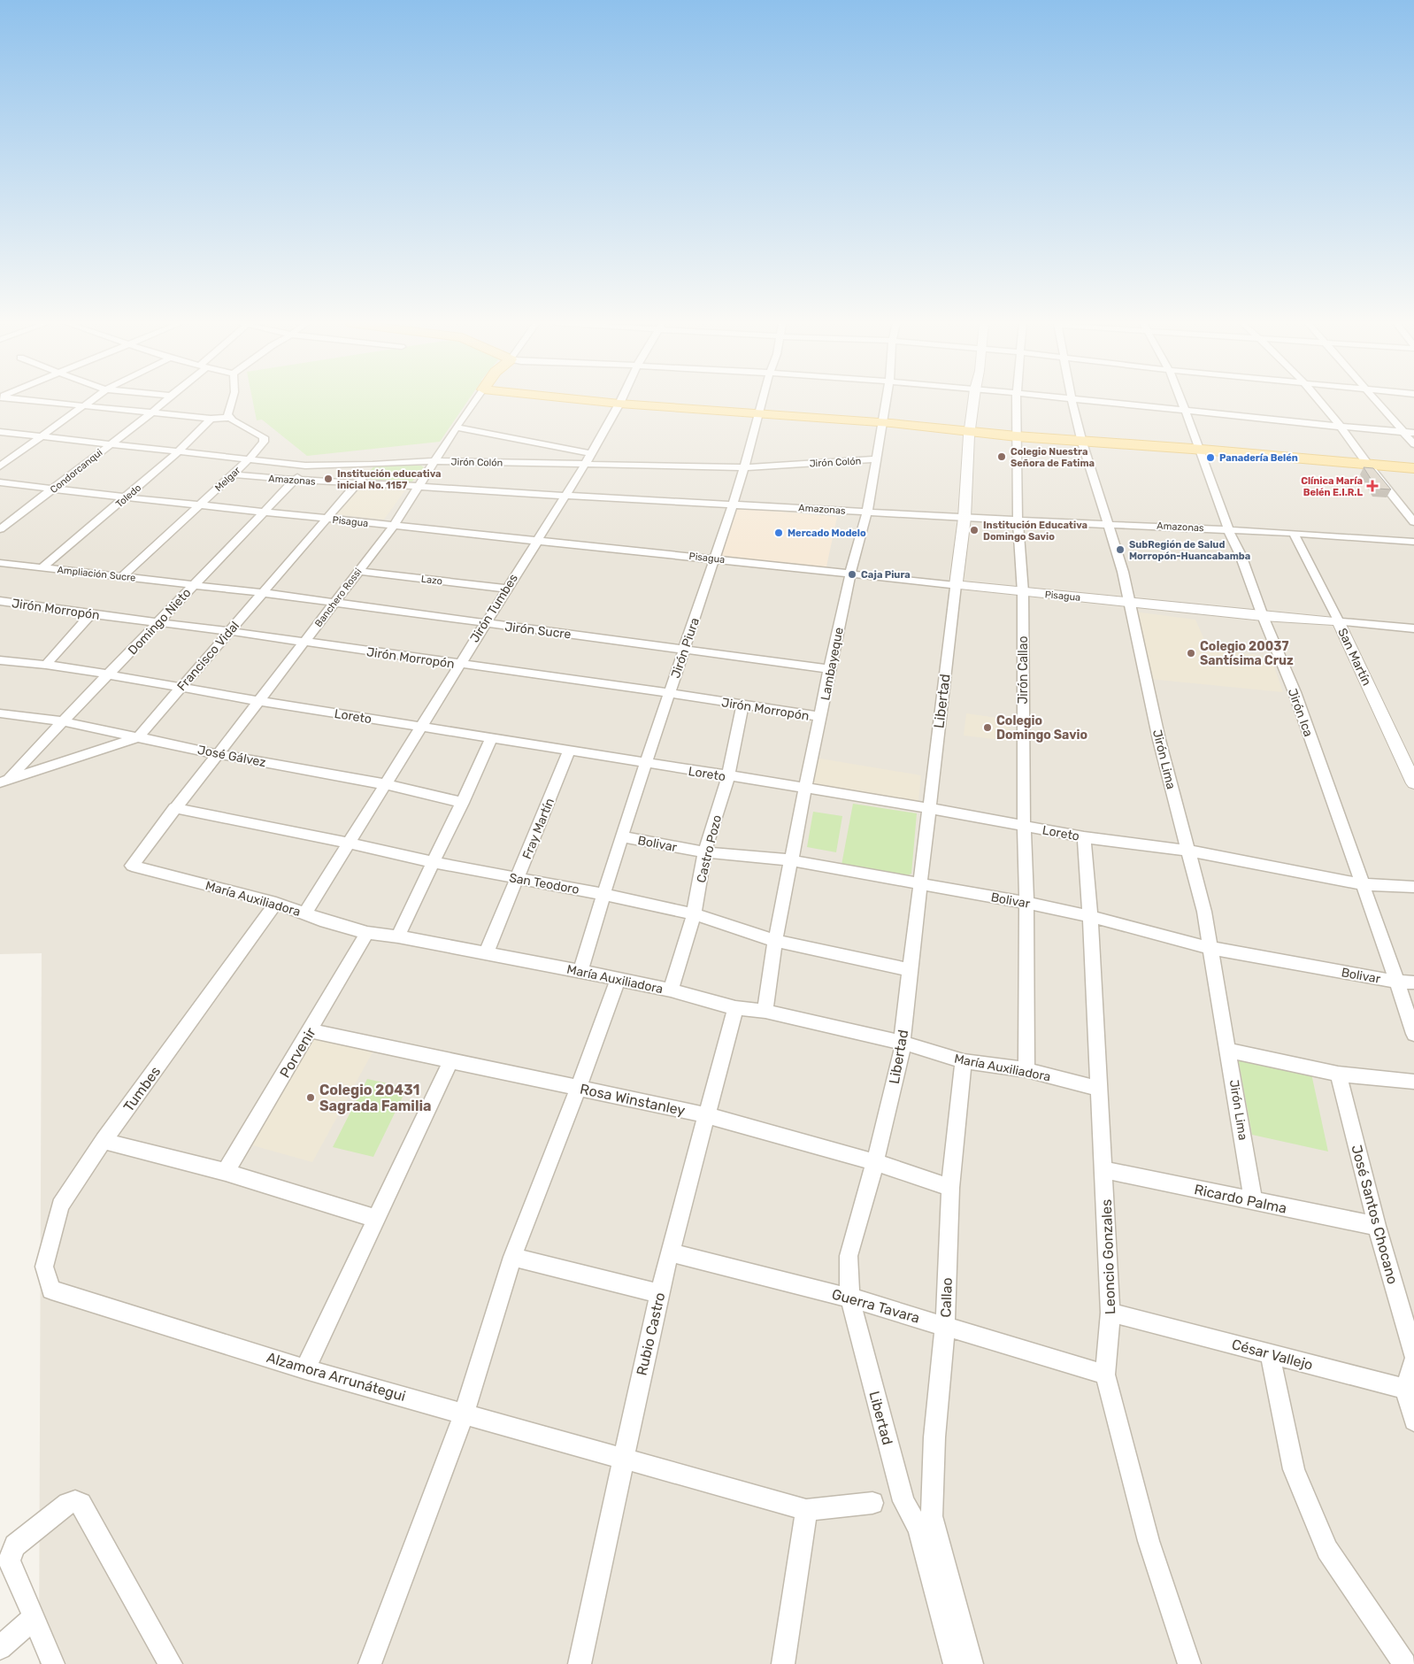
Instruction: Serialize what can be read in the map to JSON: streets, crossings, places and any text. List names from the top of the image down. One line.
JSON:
{"streets":{"street":["Jirón Colón","Condorcanqui","Melgar","Amazonas","Toledo","Pisagua","Ampliación Sucre","Lazo","Banchero Rossi","Jirón Tumbes","Jirón Morropón","Domingo Nieto","Jirón Sucre","Jirón Piura","Francisco Vidal","San Martín","Lambayeque","Jirón Callao","Libertad","Jirón Ica","Loreto","José Gálvez","Jirón Lima","Fray Martín","Bolivar","Castro Pozo","San Teodoro","María Auxiliadora","Porvenir","Tumbes","Rosa Winstanley","Ricardo Palma","José Santos Chocano","Leoncio Gonzales","Callao","Guerra Tavara","Rubio Castro","César Vallejo","Alzamora Arrunátegui"]},"crossings":[["Jirón Colón","Condorcanqui"],["Jirón Colón","Melgar"],["Jirón Colón","Toledo"],["Jirón Colón","Banchero Rossi"],["Jirón Colón","Jirón Tumbes"],["Jirón Colón","Domingo Nieto"],["Jirón Colón","Jirón Piura"],["Jirón Colón","Francisco Vidal"],["Jirón Colón","Lambayeque"],["Condorcanqui","Pisagua"],["Melgar","Amazonas"],["Melgar","Pisagua"],["Melgar","Ampliación Sucre"],["Amazonas","Banchero Rossi"],["Amazonas","Jirón Tumbes"],["Amazonas","Domingo Nieto"],["Amazonas","Jirón Piura"],["Amazonas","Francisco Vidal"],["Amazonas","San Martín"],["Amazonas","Lambayeque"],["Amazonas","Jirón Callao"],["Amazonas","Libertad"],["Amazonas","Jirón Ica"],["Amazonas","Jirón Lima"],["Toledo","Pisagua"],["Toledo","Ampliación Sucre"],["Pisagua","Banchero Rossi"],["Pisagua","Jirón Tumbes"],["Pisagua","Domingo Nieto"],["Pisagua","Jirón Piura"],["Pisagua","Francisco Vidal"],["Pisagua","San Martín"],["Pisagua","Lambayeque"],["Pisagua","Jirón Callao"],["Pisagua","Libertad"],["Pisagua","Jirón Ica"],["Pisagua","Jirón Lima"],["Ampliación Sucre","Domingo Nieto"],["Ampliación Sucre","Jirón Sucre"],["Lazo","Banchero Rossi"],["Lazo","Jirón Tumbes"],["Banchero Rossi","Jirón Morropón"],["Banchero Rossi","Jirón Sucre"],["Banchero Rossi","Loreto"],["Banchero Rossi","José Gálvez"],["Banchero Rossi","San Teodoro"],["Banchero Rossi","María Auxiliadora"],["Jirón Tumbes","Jirón Morropón"],["Jirón Tumbes","Jirón Sucre"],["Jirón Tumbes","Loreto"],["Jirón Tumbes","José Gálvez"],["Jirón Tumbes","San Teodoro"],["Jirón Tumbes","María Auxiliadora"],["Jirón Morropón","Domingo Nieto"],["Jirón Morropón","Jirón Piura"],["Jirón Morropón","Francisco Vidal"],["Jirón Morropón","Lambayeque"],["Jirón Morropón","Castro Pozo"],["Domingo Nieto","Jirón Sucre"],["Domingo Nieto","Loreto"],["Domingo Nieto","José Gálvez"],["Jirón Sucre","Jirón Piura"],["Jirón Sucre","Francisco Vidal"],["Jirón Sucre","Lambayeque"],["Jirón Piura","Loreto"],["Jirón Piura","Bolivar"],["Jirón Piura","San Teodoro"],["Jirón Piura","María Auxiliadora"],["Francisco Vidal","Loreto"],["Francisco Vidal","José Gálvez"],["Lambayeque","Loreto"],["Lambayeque","Bolivar"],["Lambayeque","San Teodoro"],["Lambayeque","María Auxiliadora"],["Jirón Callao","Loreto"],["Jirón Callao","Bolivar"],["Jirón Callao","María Auxiliadora"],["Libertad","Loreto"],["Libertad","Bolivar"],["Libertad","San Teodoro"],["Libertad","María Auxiliadora"],["Libertad","Rosa Winstanley"],["Libertad","Callao"],["Libertad","Guerra Tavara"],["Jirón Ica","Loreto"],["Jirón Ica","Bolivar"],["Loreto","Jirón Lima"],["Loreto","Fray Martín"],["Loreto","Castro Pozo"],["Loreto","Leoncio Gonzales"],["Jirón Lima","Bolivar"],["Jirón Lima","Ricardo Palma"],["Fray Martín","San Teodoro"],["Fray Martín","María Auxiliadora"],["Bolivar","Castro Pozo"],["Bolivar","Leoncio Gonzales"],["Castro Pozo","San Teodoro"],["Castro Pozo","María Auxiliadora"],["María Auxiliadora","Porvenir"],["María Auxiliadora","Tumbes"],["María Auxiliadora","Leoncio Gonzales"],["María Auxiliadora","Callao"],["María Auxiliadora","Rubio Castro"],["Porvenir","Rosa Winstanley"],["Tumbes","Alzamora Arrunátegui"],["Rosa Winstanley","Callao"],["Rosa Winstanley","Rubio Castro"],["Ricardo Palma","José Santos Chocano"],["Ricardo Palma","Leoncio Gonzales"],["Leoncio Gonzales","Guerra Tavara"],["Leoncio Gonzales","César Vallejo"],["Callao","Guerra Tavara"],["Guerra Tavara","Rubio Castro"],["Rubio Castro","Alzamora Arrunátegui"]],"places":{"other":["Colegio Nuestra Señora de Fatima","Panadería Belén","Institución educativa inicial No. 1157","Institución Educativa Domingo Savio","Mercado Modelo","SubRegión de Salud Morropón-Huancabamba","Caja Piura","Colegio 20037 Santísima Cruz","Colegio Domingo Savio","Colegio 20431 Sagrada Familia"],"health":["Clínica María Belén E.I.R.L"]}}
